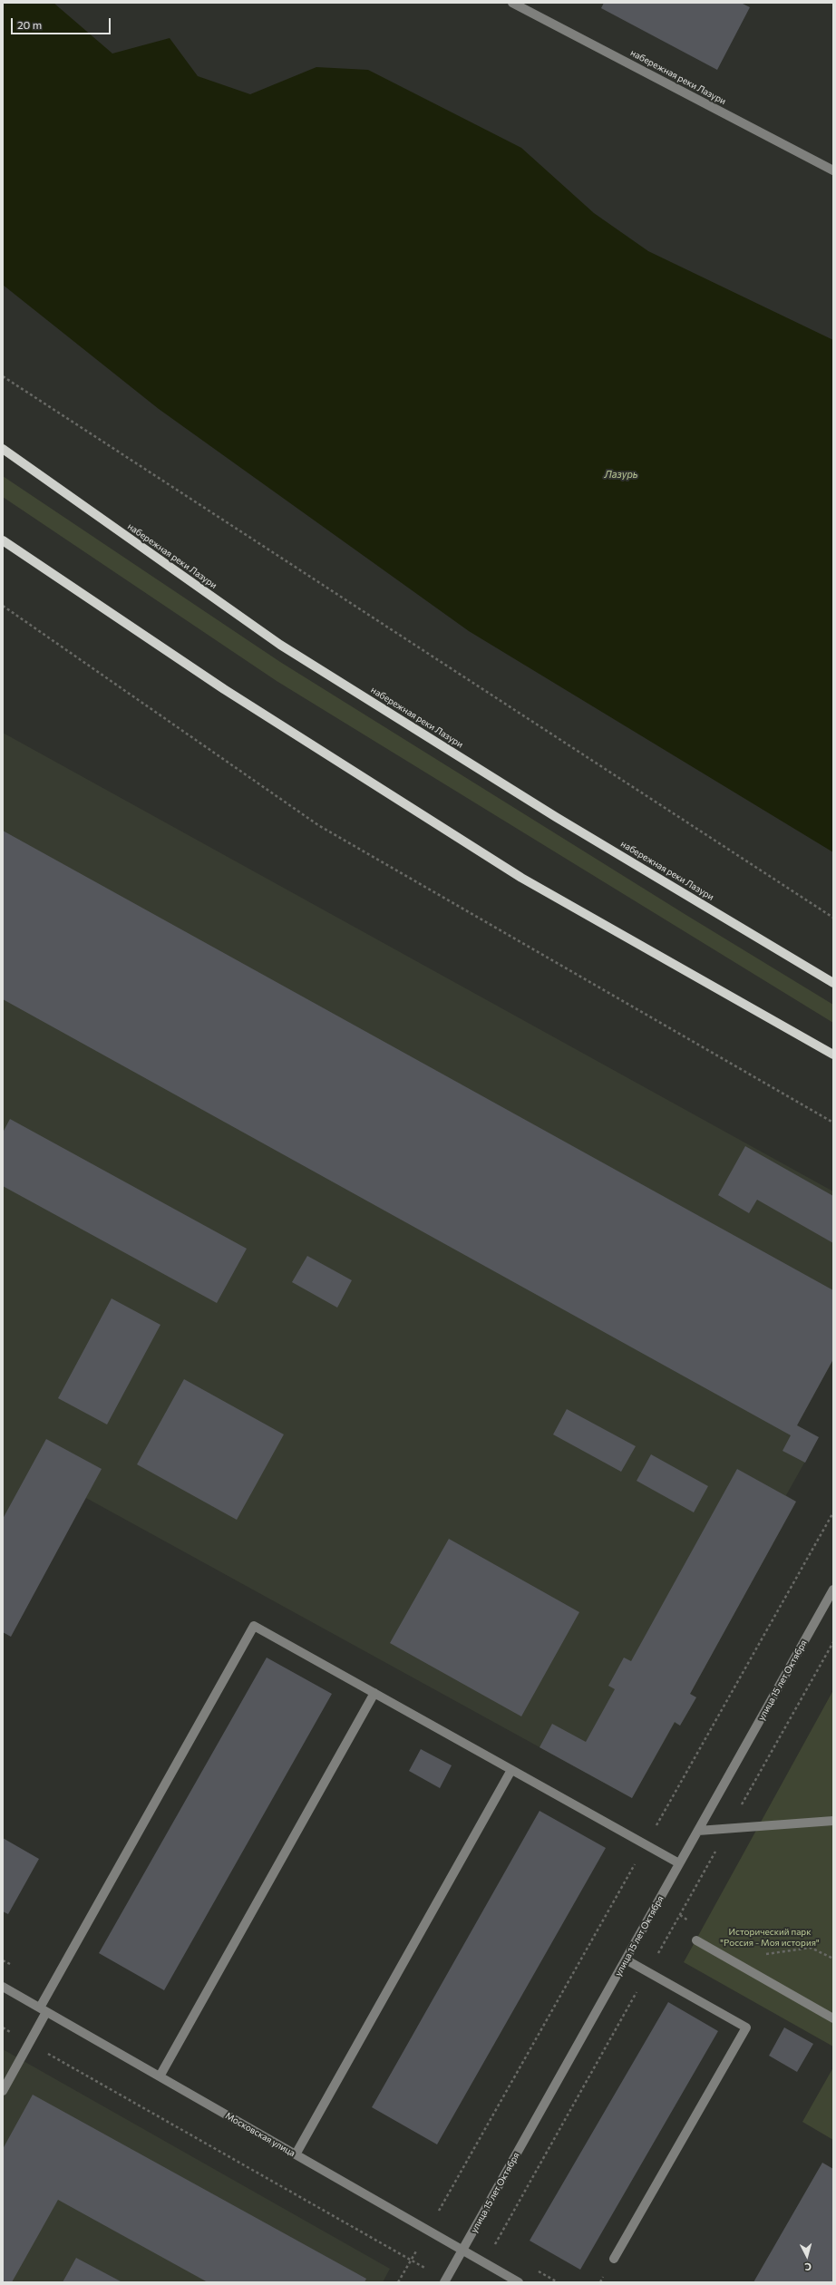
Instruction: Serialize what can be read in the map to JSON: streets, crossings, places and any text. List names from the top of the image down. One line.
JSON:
{"streets":{"main road":["набережная реки Лазури"],"street":["улица 15 лет Октября","Московская улица"]},"crossings":[["улица 15 лет Октября","Московская улица"]],"water":["Лазурь"],"parks":["Исторический парк \"Россия - Моя история\""],"scale_bar":"20 m","north":"bottom"}
